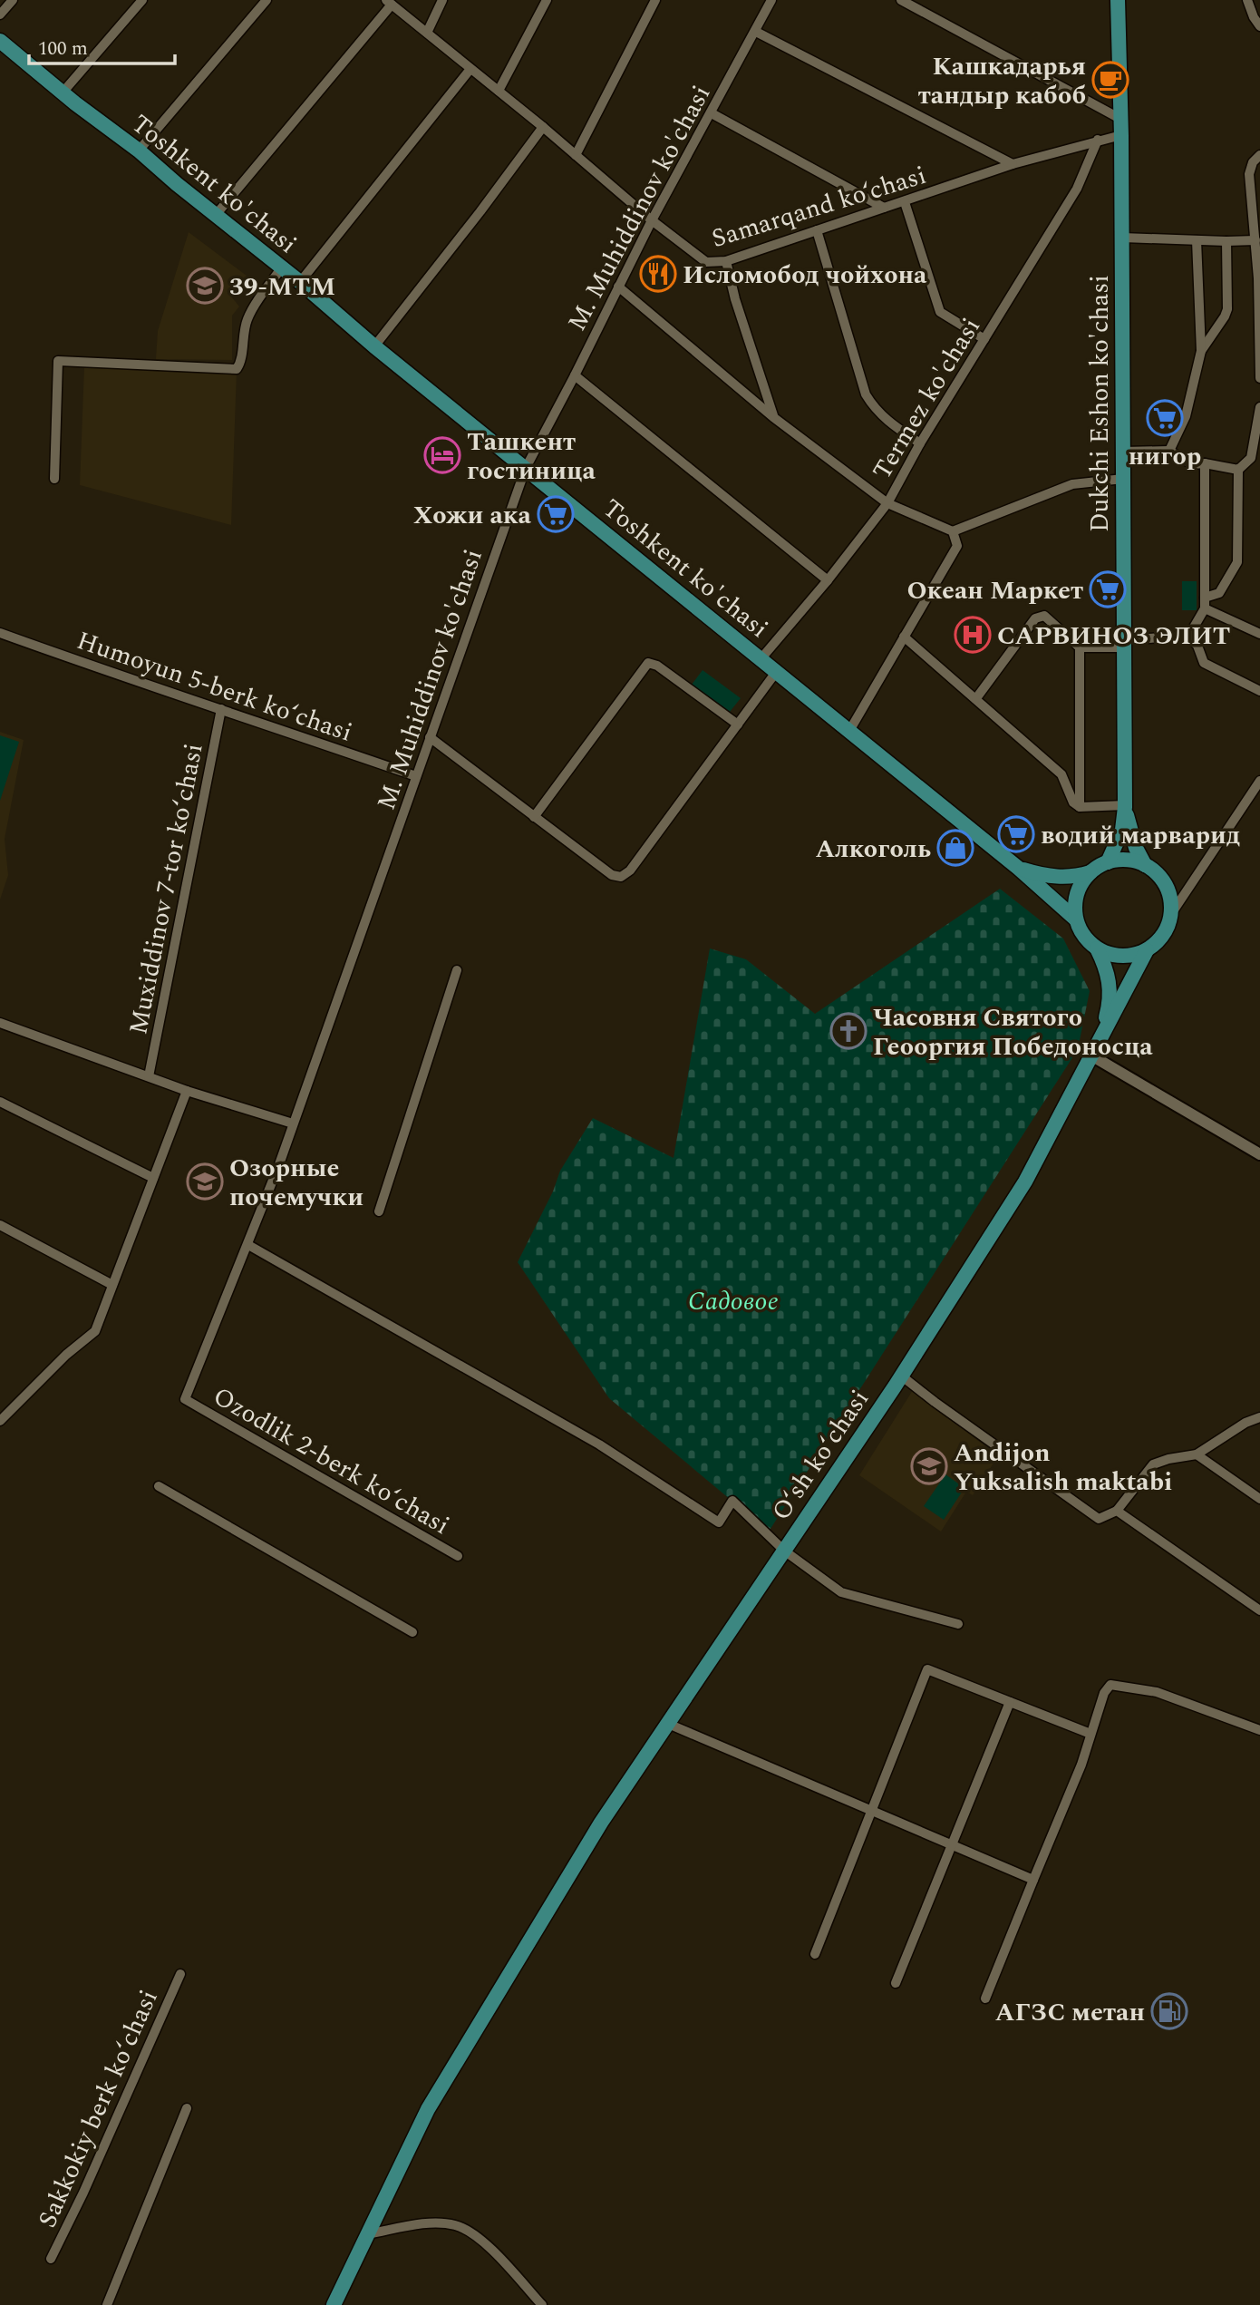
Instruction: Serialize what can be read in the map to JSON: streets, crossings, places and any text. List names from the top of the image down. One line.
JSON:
{"streets":{"main road":["Toshkent ko'chasi","Dukchi Eshon ko'chasi","Oʻsh koʻchasi"],"street":["Samarqand ko‘chasi","M. Muhiddinov ko'chasi","Termez ko'chasi","Humoyun 5-berk koʻchasi","Muxiddinov 7-tor koʻchasi","Ozodlik 2-berk koʻchasi","Sakkokiy berk koʻchasi"]},"crossings":[["Toshkent ko'chasi","M. Muhiddinov ko'chasi"],["Toshkent ko'chasi","Termez ko'chasi"],["Samarqand ko‘chasi","M. Muhiddinov ko'chasi"],["Samarqand ko‘chasi","Termez ko'chasi"],["Samarqand ko‘chasi","Dukchi Eshon ko'chasi"],["M. Muhiddinov ko'chasi","Humoyun 5-berk koʻchasi"],["M. Muhiddinov ko'chasi","Ozodlik 2-berk koʻchasi"],["Humoyun 5-berk koʻchasi","Muxiddinov 7-tor koʻchasi"]],"parks":["Садовое"],"places":{"cafe":["Кашкадарья тандыр кабоб"],"restaurant":["Исломобод чойхона"],"school or university":["39-MTM","Озорные почемучки","Andijon Yuksalish maktabi"],"supermarket":["нигор","Хожи ака","Океан Маркет","водий марварид"],"hotel":["Ташкент гостиница"],"hospital":["САРВИНОЗ ЭЛИТ"],"shop":["Алкоголь"],"church":["Часовня Святого Геооргия Победоносца"],"fuel station":["АГЗС метан"]},"scale_bar":"100 m"}
